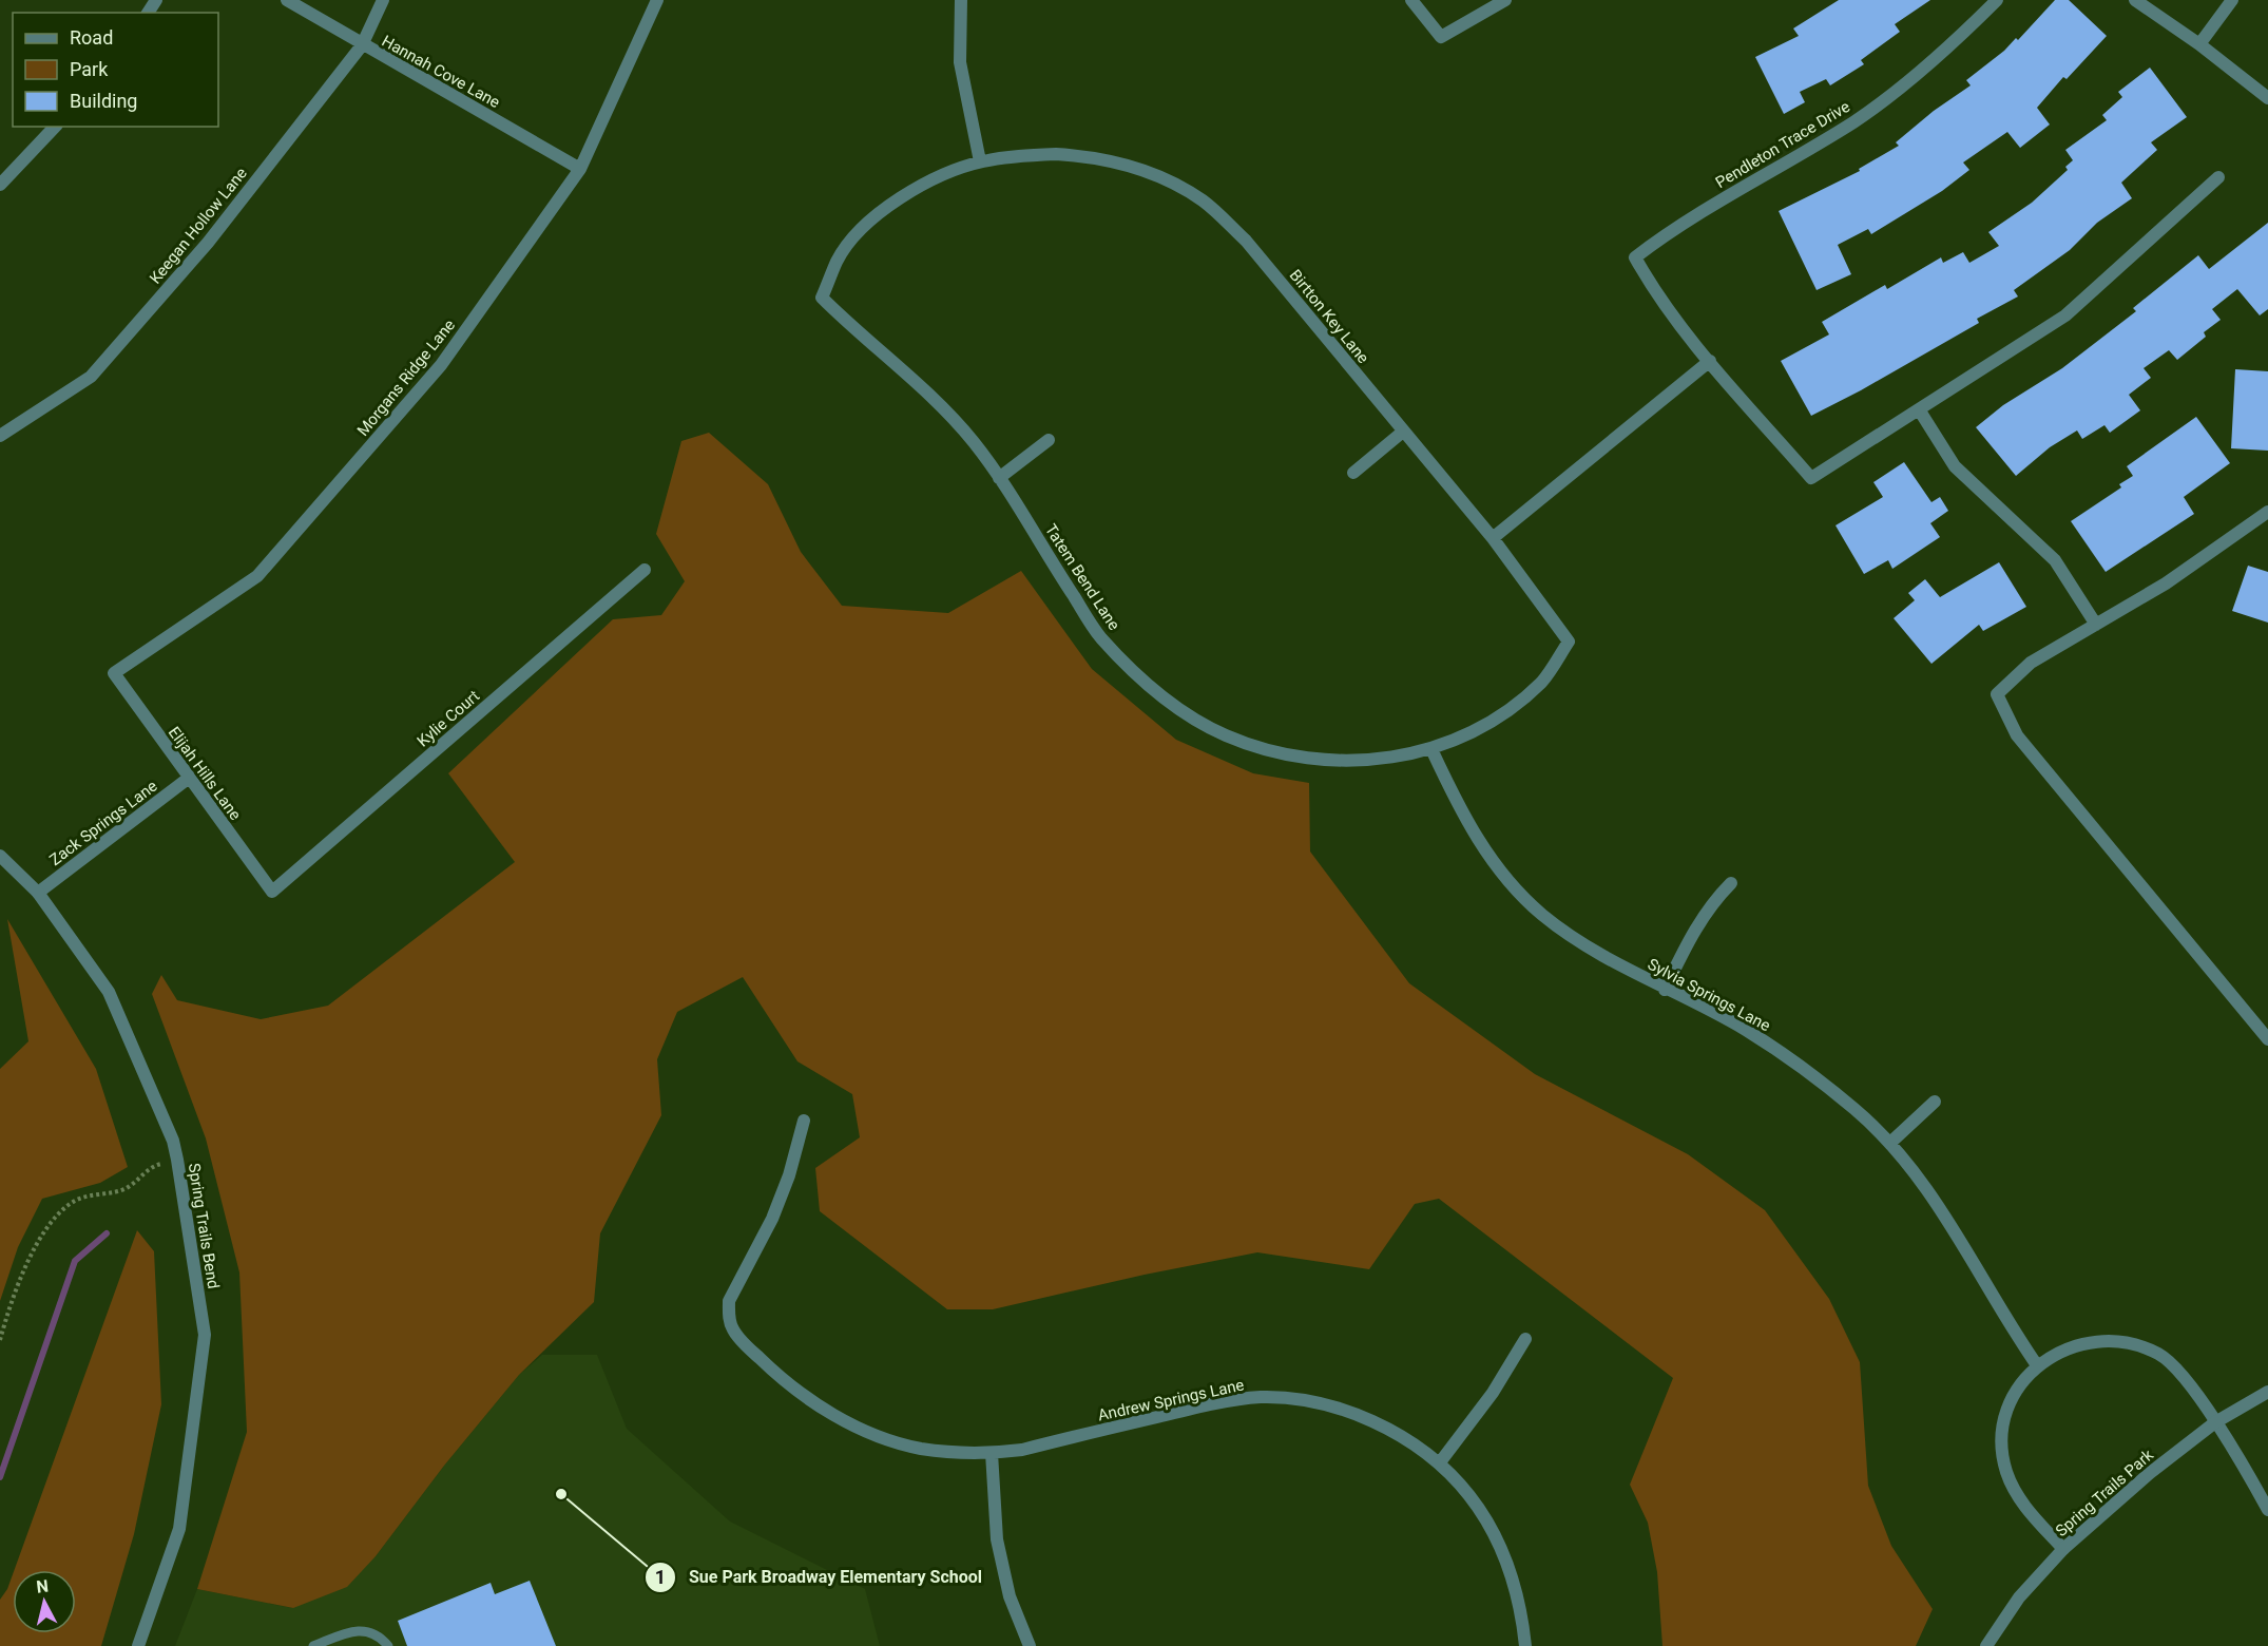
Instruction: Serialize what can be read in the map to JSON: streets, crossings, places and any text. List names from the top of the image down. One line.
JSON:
{"streets":{"street":["Hannah Cove Lane","Pendleton Trace Drive","Keegan Hollow Lane","Birtton Key Lane","Morgans Ridge Lane","Tatem Bend Lane","Kylie Court","Elijah Hills Lane","Zack Springs Lane","Sylvia Springs Lane","Spring Trails Bend","Andrew Springs Lane","Spring Trails Park"]},"crossings":[["Hannah Cove Lane","Keegan Hollow Lane"],["Hannah Cove Lane","Morgans Ridge Lane"],["Birtton Key Lane","Tatem Bend Lane"],["Morgans Ridge Lane","Elijah Hills Lane"],["Tatem Bend Lane","Sylvia Springs Lane"],["Kylie Court","Elijah Hills Lane"],["Elijah Hills Lane","Zack Springs Lane"],["Zack Springs Lane","Spring Trails Bend"]],"places":["Sue Park Broadway Elementary School"],"legend":["Road","Park","Building"],"north":"top"}
